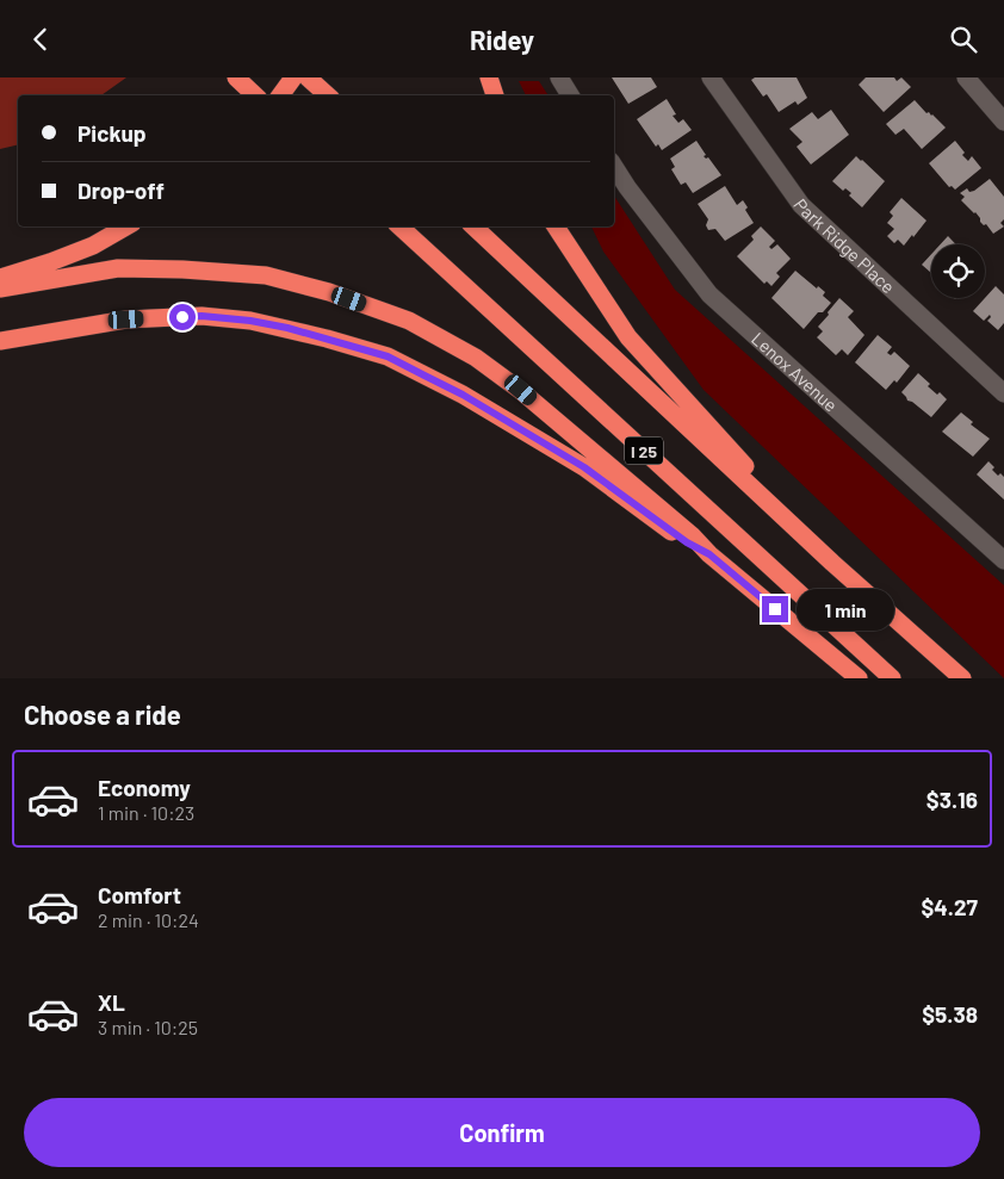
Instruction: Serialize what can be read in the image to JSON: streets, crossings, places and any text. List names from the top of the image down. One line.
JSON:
{"streets":{"highway":["I 25"],"street":["Park Ridge Place","Lenox Avenue"]},"page":{"header":"Ridey","banner":["Pickup","Drop-off"],"bubble":"1 min","heading":"Choose a ride","list":[{"name":"Economy","note":"1 min · 10:23","value":"$3.16"},{"name":"Comfort","note":"2 min · 10:24","value":"$4.27"},{"name":"XL","note":"3 min · 10:25","value":"$5.38"}],"buttons":"Confirm"}}
